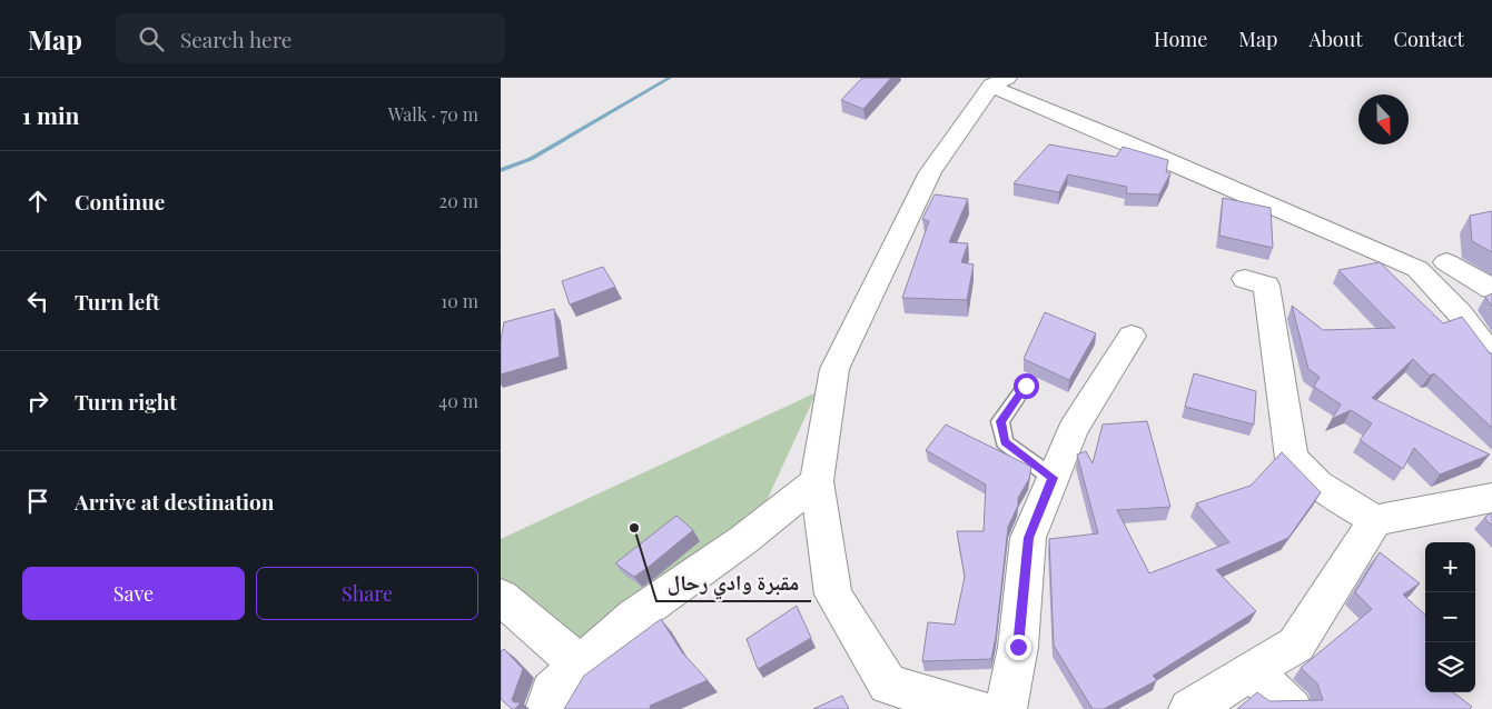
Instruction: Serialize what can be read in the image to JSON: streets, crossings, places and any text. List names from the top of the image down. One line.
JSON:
{"places":["مقبرة وادي رحال"],"north":"bottom","page":{"header":"Map","search":"Search here","nav":["Home","Map","About","Contact"],"heading":["1 min","Walk · 70 m"],"list":[["Continue","20 m"],["Turn left","10 m"],["Turn right","40 m"],"Arrive at destination"],"map_buttons":["+","−"],"buttons":["Save","Share"]}}
